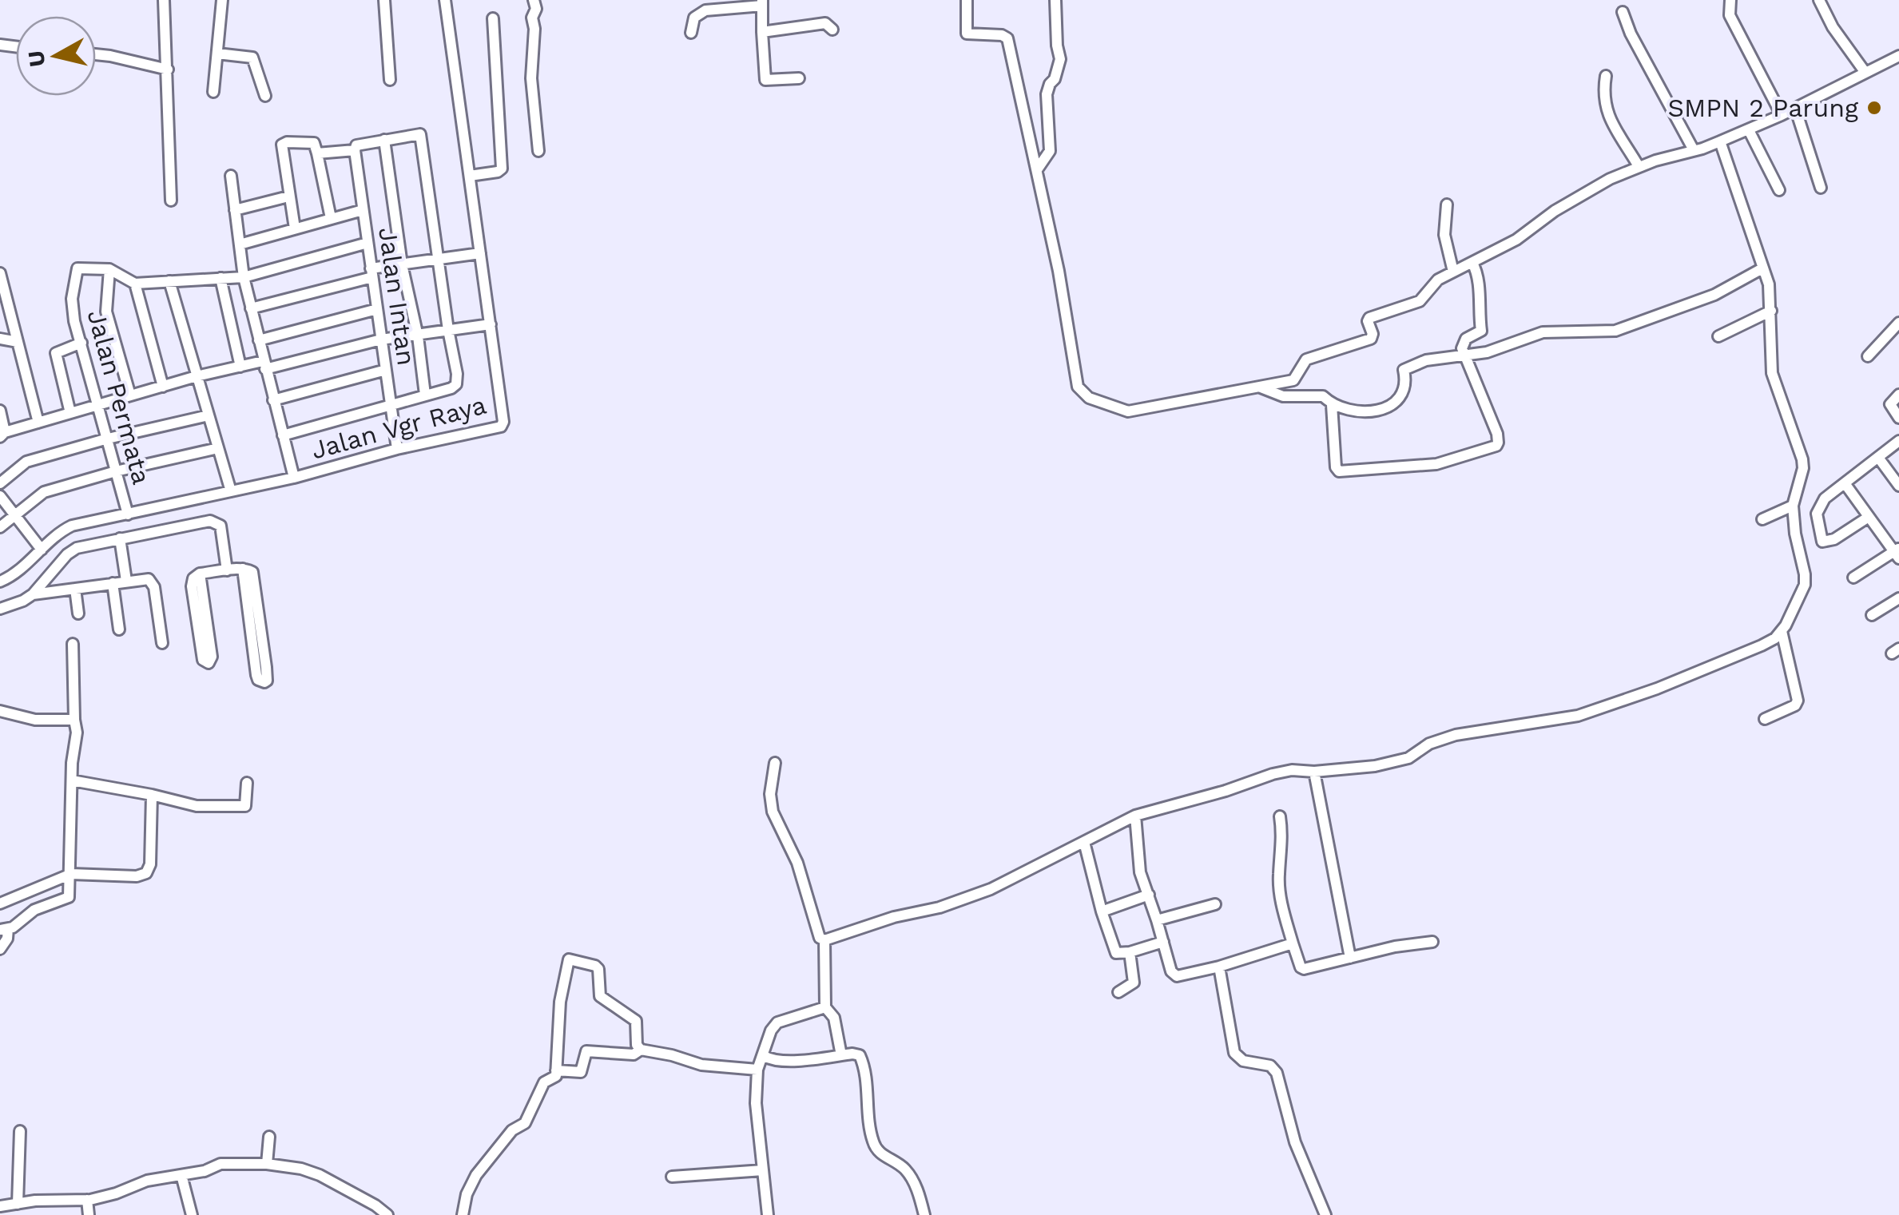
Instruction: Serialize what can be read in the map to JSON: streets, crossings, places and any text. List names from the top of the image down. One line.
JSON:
{"streets":{"street":["Jalan Intan","Jalan Permata","Jalan Vgr Raya"]},"crossings":[["Jalan Intan","Jalan Permata"],["Jalan Intan","Jalan Vgr Raya"],["Jalan Permata","Jalan Vgr Raya"]],"places":["SMPN 2 Parung"],"north":"left"}
